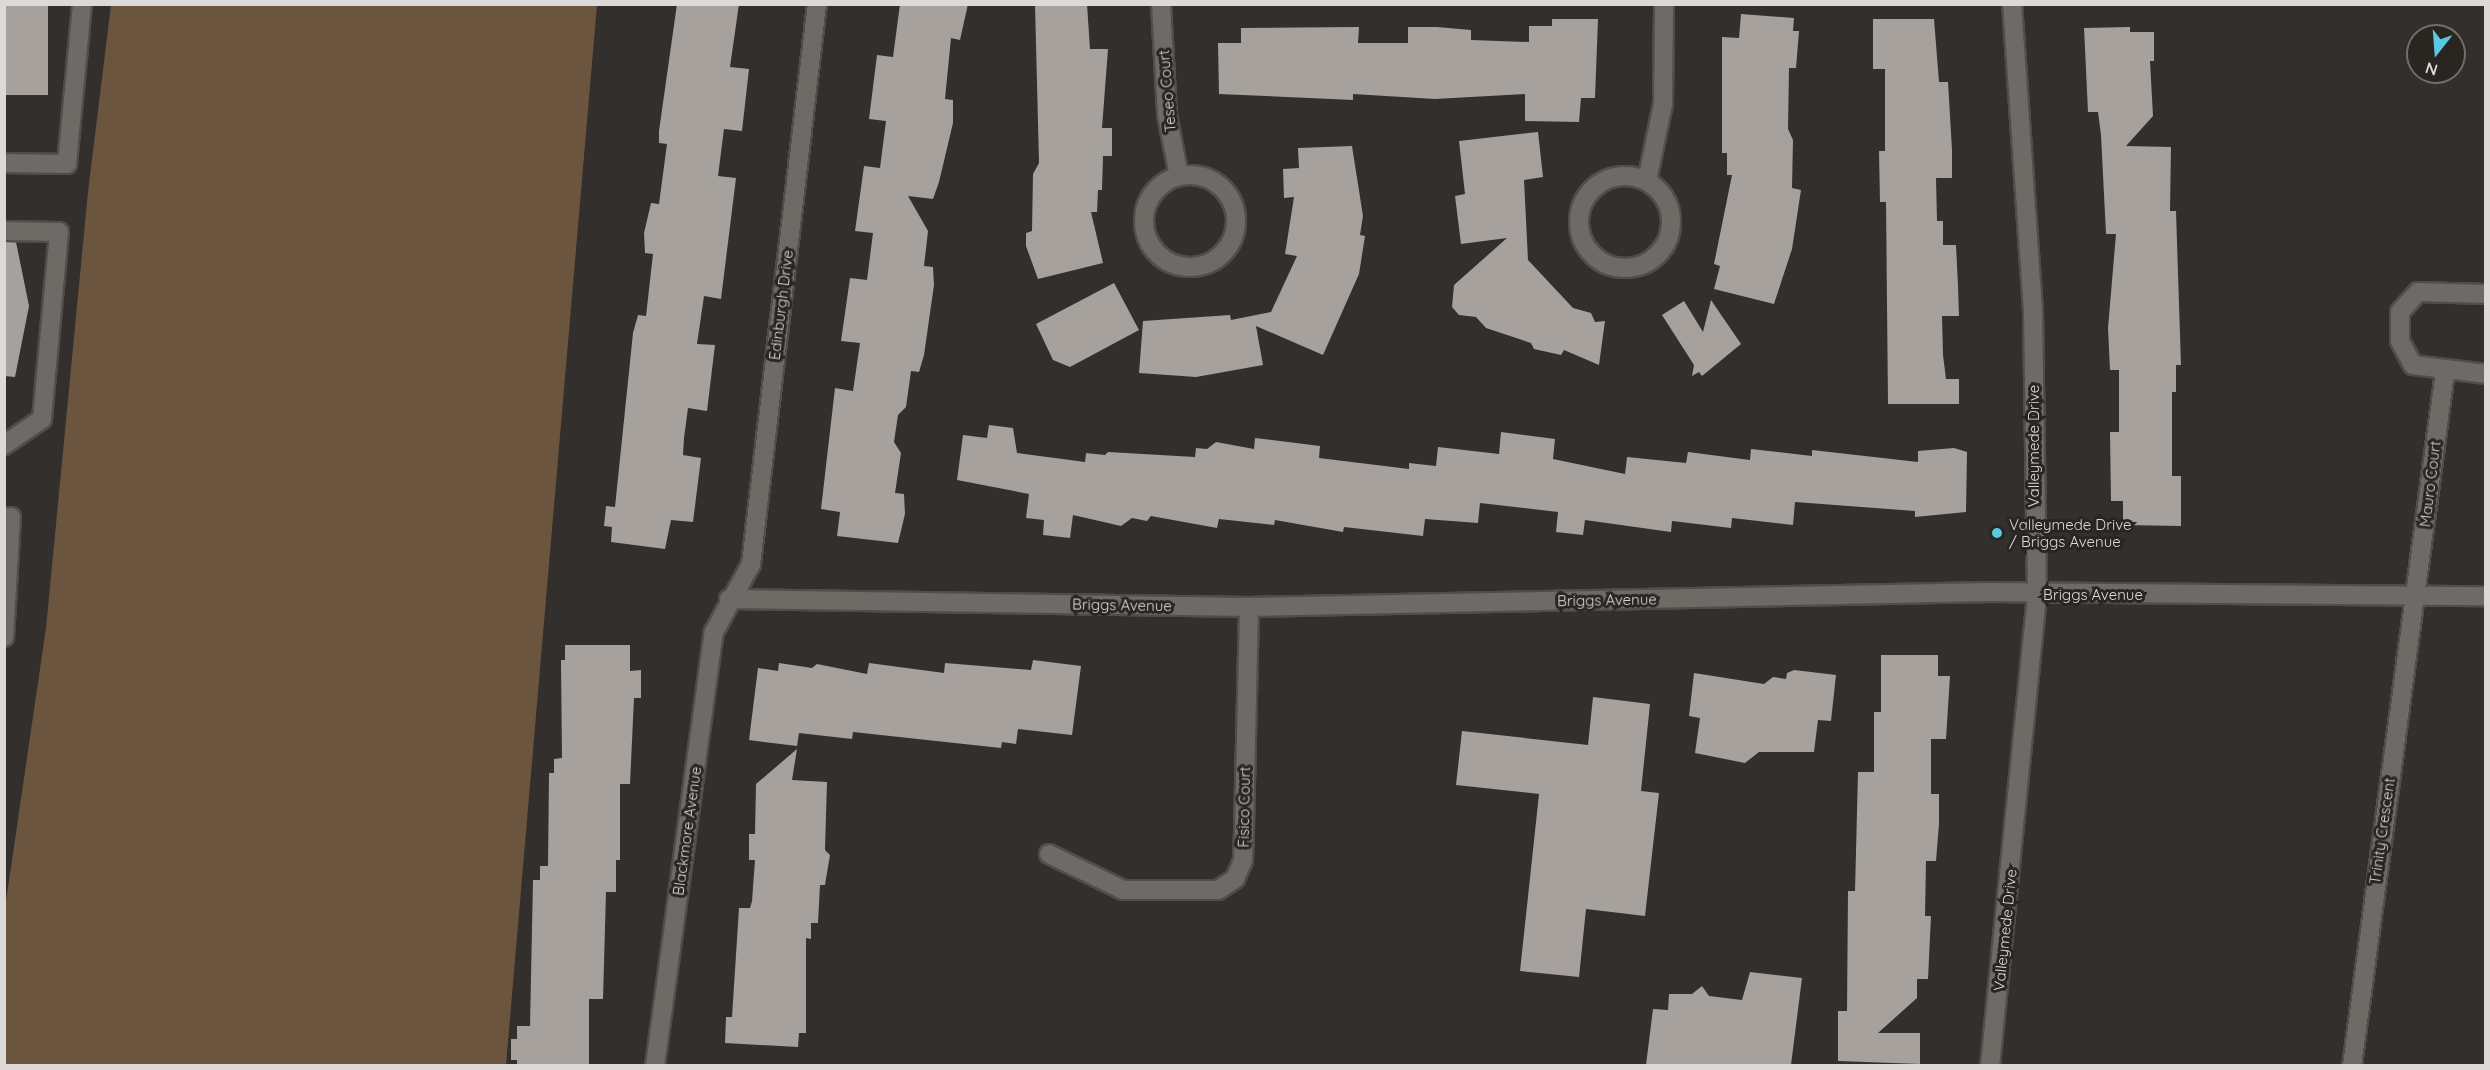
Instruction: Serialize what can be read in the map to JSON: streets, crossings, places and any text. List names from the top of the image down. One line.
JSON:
{"streets":{"street":["Teseo Court","Edinburgh Drive","Valleymede Drive","Mauro Court","Briggs Avenue","Fisico Court","Blackmore Avenue","Trinity Crescent"]},"crossings":[["Edinburgh Drive","Briggs Avenue"],["Edinburgh Drive","Blackmore Avenue"],["Valleymede Drive","Briggs Avenue"],["Mauro Court","Briggs Avenue"],["Mauro Court","Trinity Crescent"],["Briggs Avenue","Fisico Court"],["Briggs Avenue","Blackmore Avenue"],["Briggs Avenue","Trinity Crescent"]],"places":["Valleymede Drive / Briggs Avenue"],"north":"bottom"}
